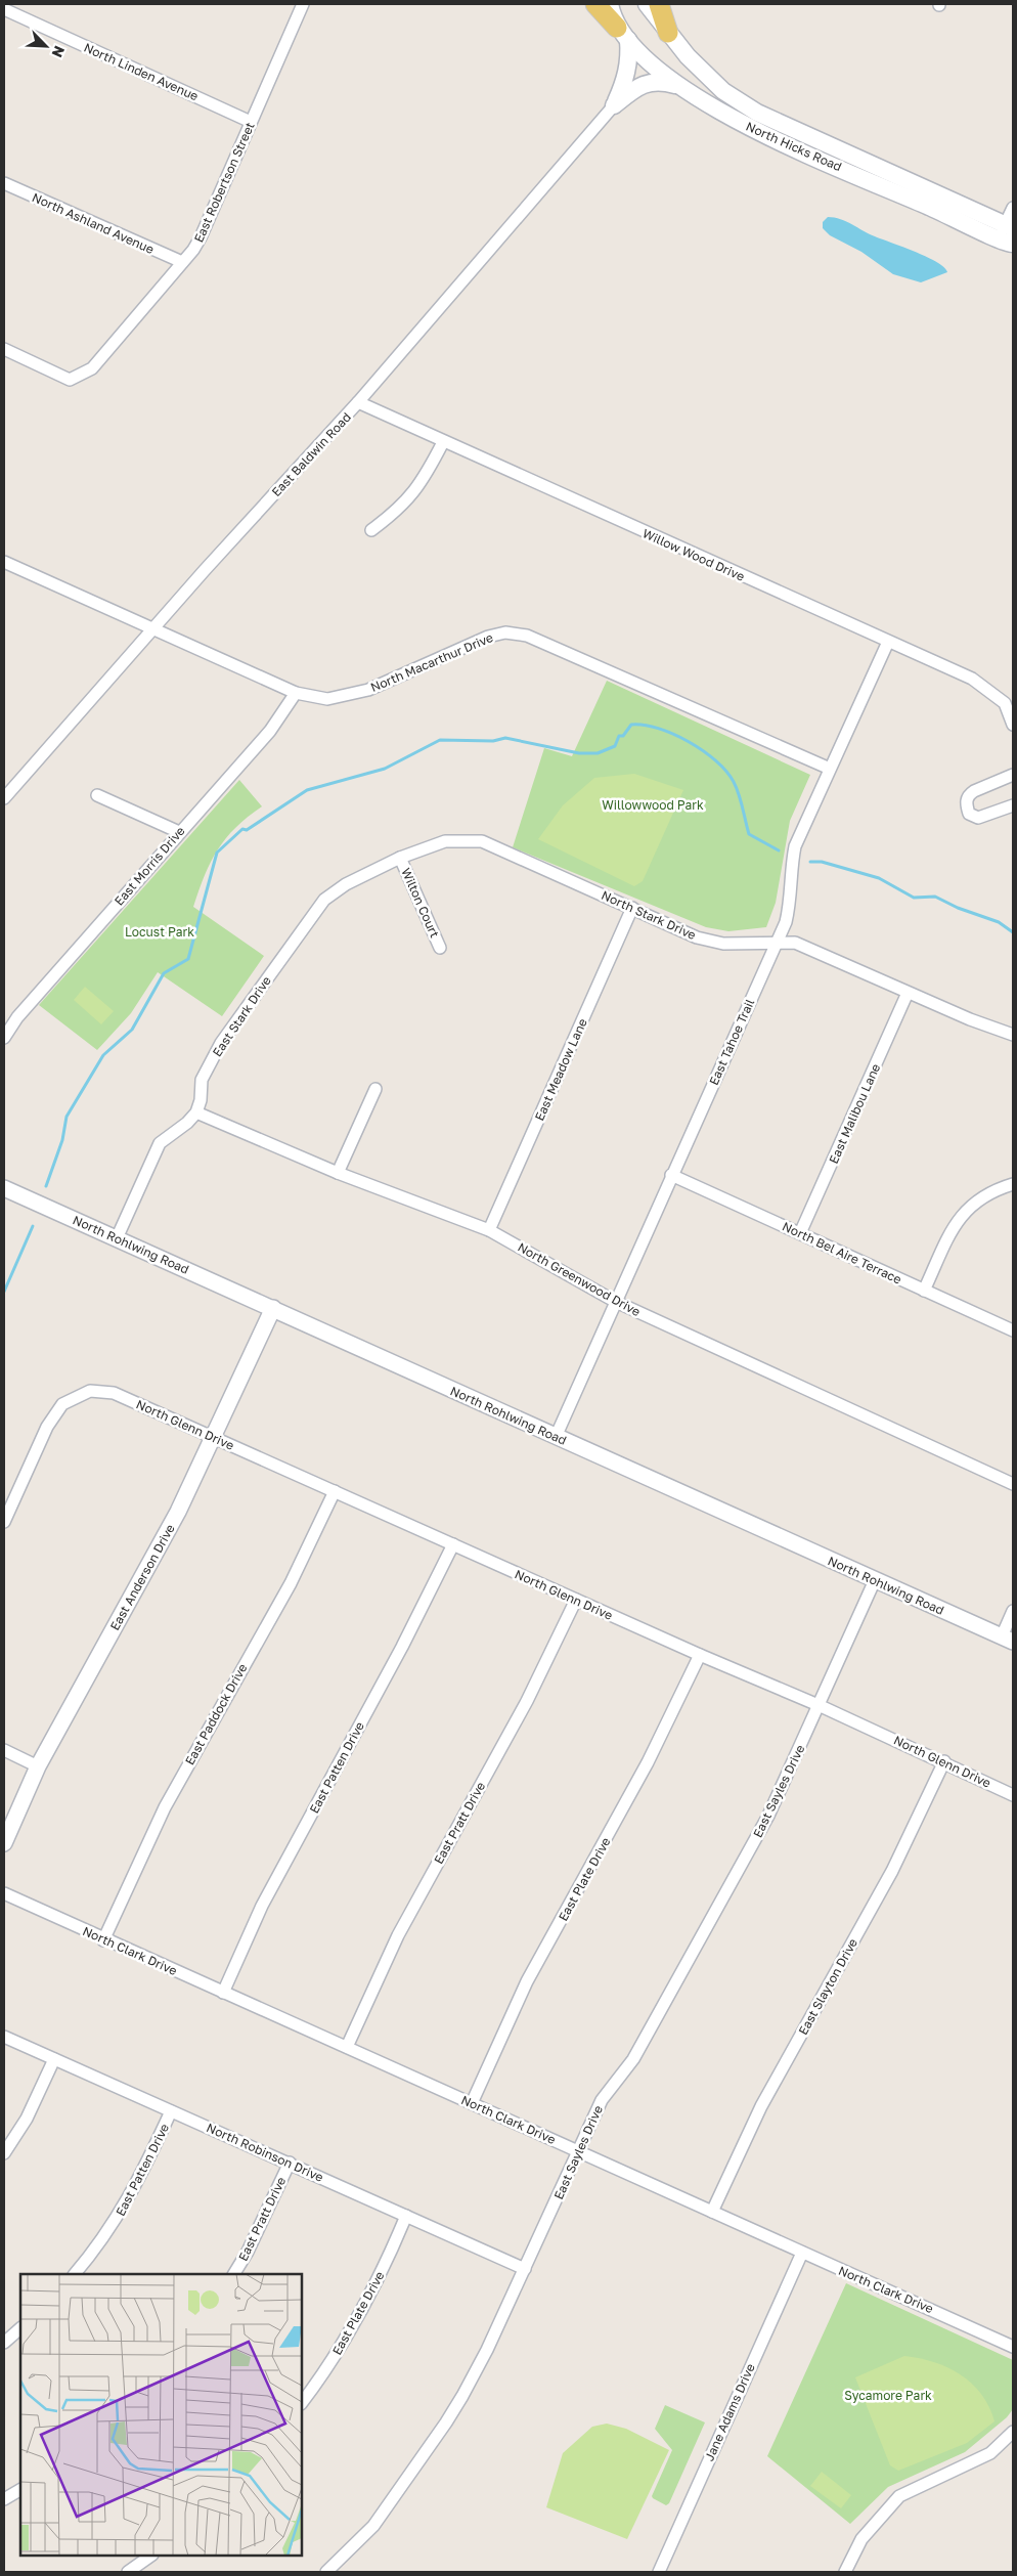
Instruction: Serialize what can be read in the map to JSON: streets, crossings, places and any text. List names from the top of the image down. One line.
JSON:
{"streets":{"main road":["North Hicks Road"],"street":["North Linden Avenue","East Robertson Street","North Ashland Avenue","East Baldwin Road","Willow Wood Drive","North Macarthur Drive","East Morris Drive","Wilton Court","North Stark Drive","East Stark Drive","East Tahoe Trail","East Meadow Lane","East Malibou Lane","North Rohlwing Road","North Bel Aire Terrace","North Greenwood Drive","North Glenn Drive","East Anderson Drive","East Paddock Drive","East Patten Drive","East Sayles Drive","East Pratt Drive","East Plate Drive","North Clark Drive","East Slayton Drive","North Robinson Drive","Jane Adams Drive"]},"crossings":[["North Linden Avenue","East Robertson Street"],["East Robertson Street","North Ashland Avenue"],["East Baldwin Road","Willow Wood Drive"],["East Baldwin Road","North Macarthur Drive"],["Willow Wood Drive","East Tahoe Trail"],["North Macarthur Drive","East Morris Drive"],["North Macarthur Drive","East Tahoe Trail"],["Wilton Court","North Stark Drive"],["Wilton Court","East Stark Drive"],["North Stark Drive","East Stark Drive"],["North Stark Drive","East Tahoe Trail"],["North Stark Drive","East Meadow Lane"],["North Stark Drive","East Malibou Lane"],["East Stark Drive","North Greenwood Drive"],["East Tahoe Trail","North Rohlwing Road"],["East Tahoe Trail","North Bel Aire Terrace"],["East Tahoe Trail","North Greenwood Drive"],["East Meadow Lane","North Greenwood Drive"],["East Malibou Lane","North Bel Aire Terrace"],["North Rohlwing Road","East Anderson Drive"],["North Rohlwing Road","East Sayles Drive"],["North Glenn Drive","East Anderson Drive"],["North Glenn Drive","East Paddock Drive"],["North Glenn Drive","East Patten Drive"],["North Glenn Drive","East Sayles Drive"],["North Glenn Drive","East Pratt Drive"],["North Glenn Drive","East Plate Drive"],["North Glenn Drive","East Slayton Drive"],["East Paddock Drive","North Clark Drive"],["East Patten Drive","North Clark Drive"],["East Patten Drive","North Robinson Drive"],["East Sayles Drive","North Clark Drive"],["East Sayles Drive","North Robinson Drive"],["East Pratt Drive","North Clark Drive"],["East Pratt Drive","North Robinson Drive"],["East Plate Drive","North Clark Drive"],["East Plate Drive","North Robinson Drive"],["North Clark Drive","East Slayton Drive"],["North Clark Drive","Jane Adams Drive"]],"parks":["Willowwood Park","Locust Park","Sycamore Park"],"north":"bottom right"}
